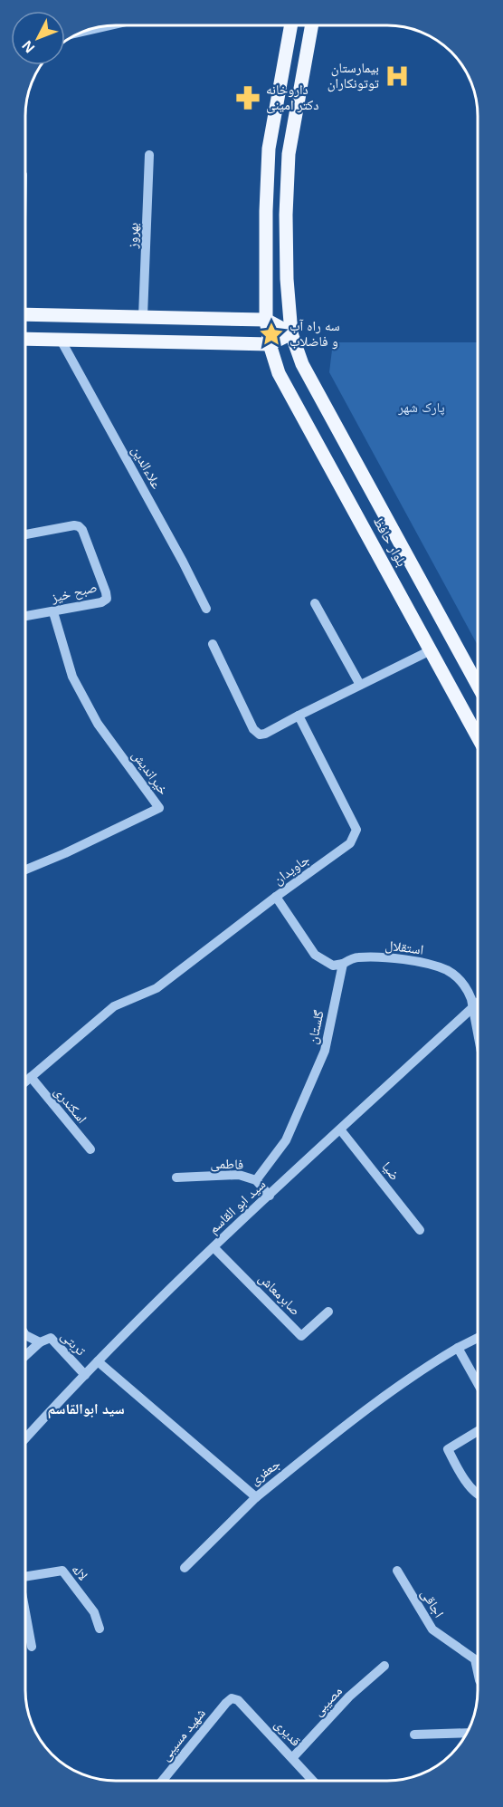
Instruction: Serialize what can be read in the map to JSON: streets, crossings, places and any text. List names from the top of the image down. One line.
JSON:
{"streets":{"main road":["بلوار حافظ"],"street":["بهروز","علاءالدین","صبح خیز","خیراندیش","جاویدان","استقلال","گلستان","اسکندری","فاطمی","ضیا","سید ابو القاسم","صابرمعاش","تربتی","جعفری","لاله","اجاقی","مصیبی","قدیری","شهید مسیبی"]},"crossings":[["صبح خیز","خیراندیش"],["جاویدان","اسکندری"],["استقلال","گلستان"],["استقلال","سید ابو القاسم"],["گلستان","فاطمی"],["فاطمی","سید ابو القاسم"],["ضیا","سید ابو القاسم"],["سید ابو القاسم","صابرمعاش"],["سید ابو القاسم","تربتی"],["سید ابو القاسم","جعفری"],["مصیبی","قدیری"],["قدیری","شهید مسیبی"]],"districts":["سید ابوالقاسم"],"parks":["پارک شهر"],"places":{"hospital":["بیمارستان توتونکاران"],"pharmacy":["داروخانه دکتر امینی"],"place":["سه راه آب و فاضلاب"]},"north":"bottom left"}
